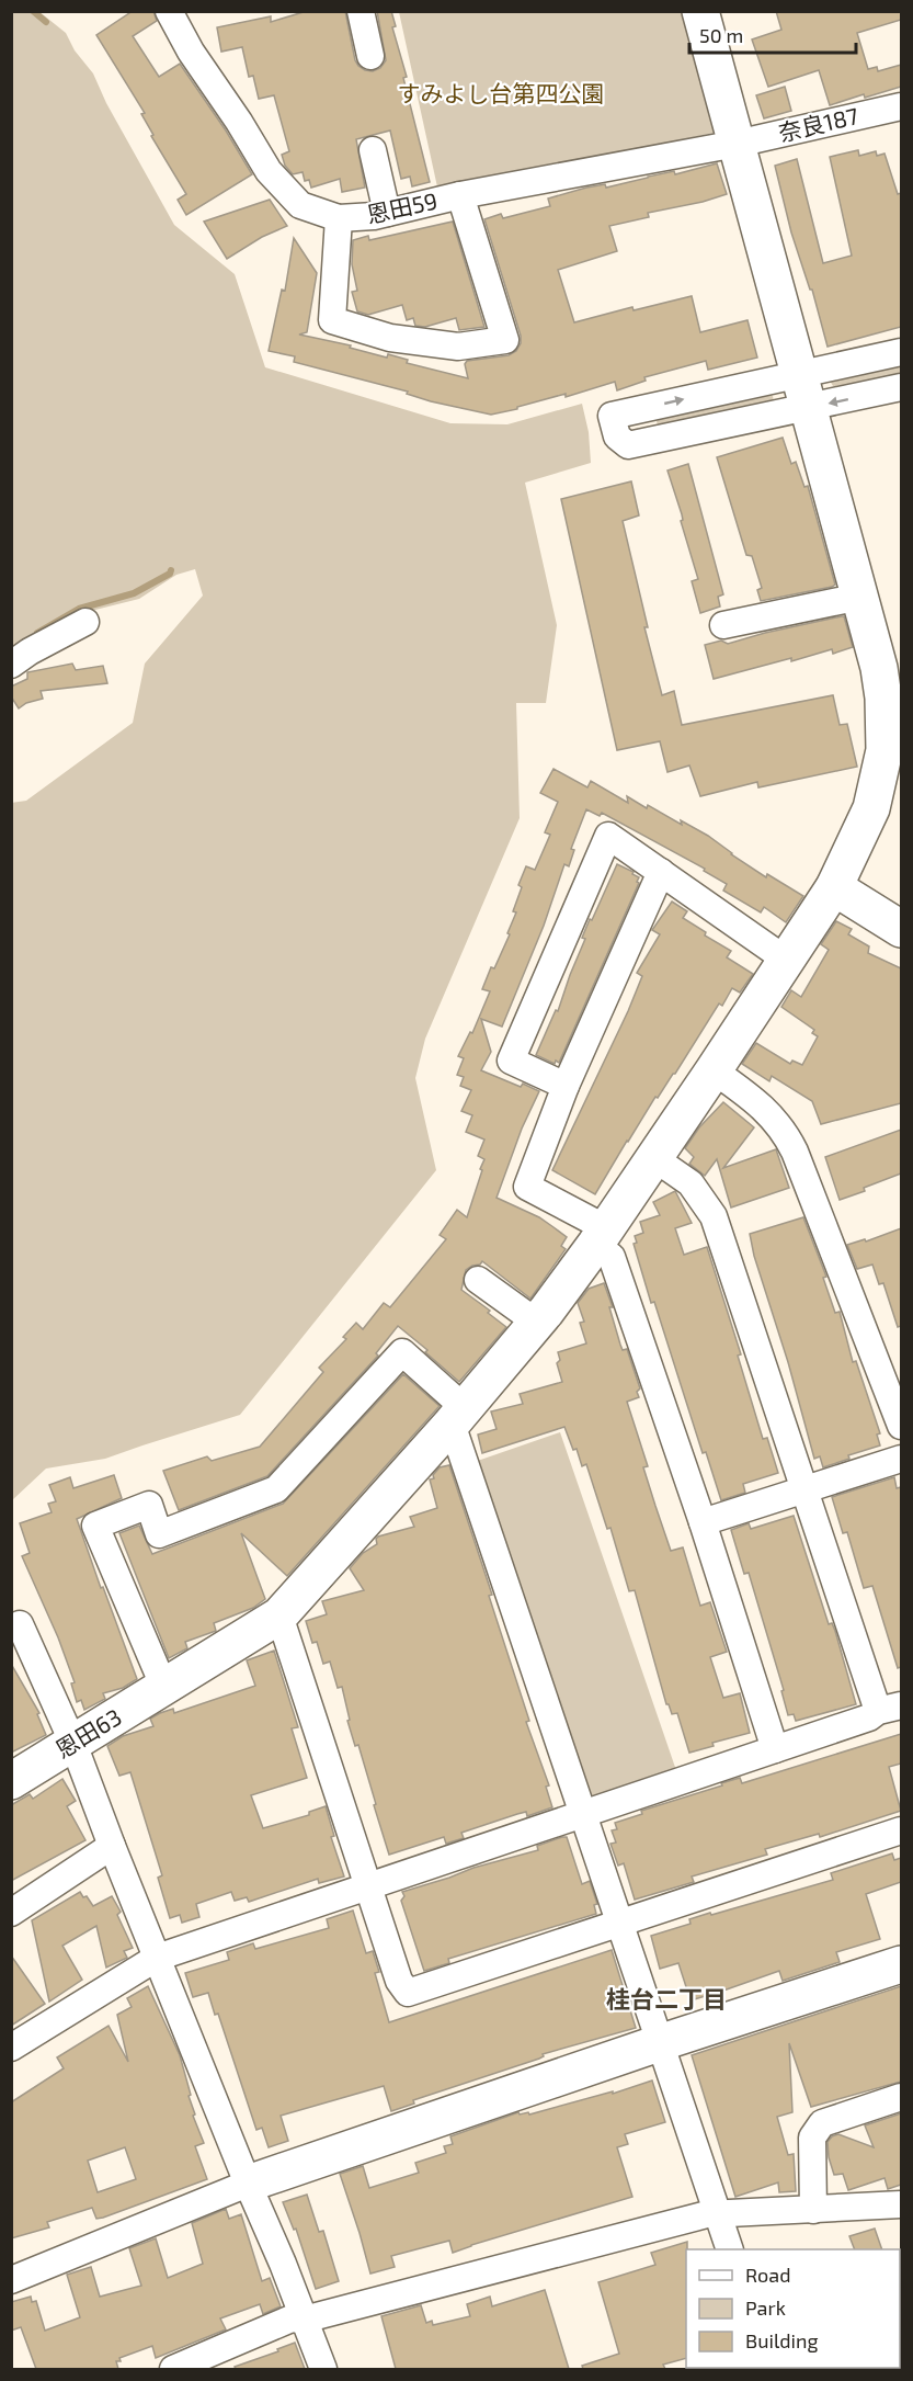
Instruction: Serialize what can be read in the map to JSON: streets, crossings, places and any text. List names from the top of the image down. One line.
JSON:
{"streets":{"street":["奈良187","恩田59","恩田63"]},"crossings":[["奈良187","恩田59"],["奈良187","恩田63"],["恩田59","恩田63"]],"districts":["桂台二丁目"],"parks":["すみよし台第四公園"],"legend":["Road","Park","Building"],"scale_bar":"50 m"}
